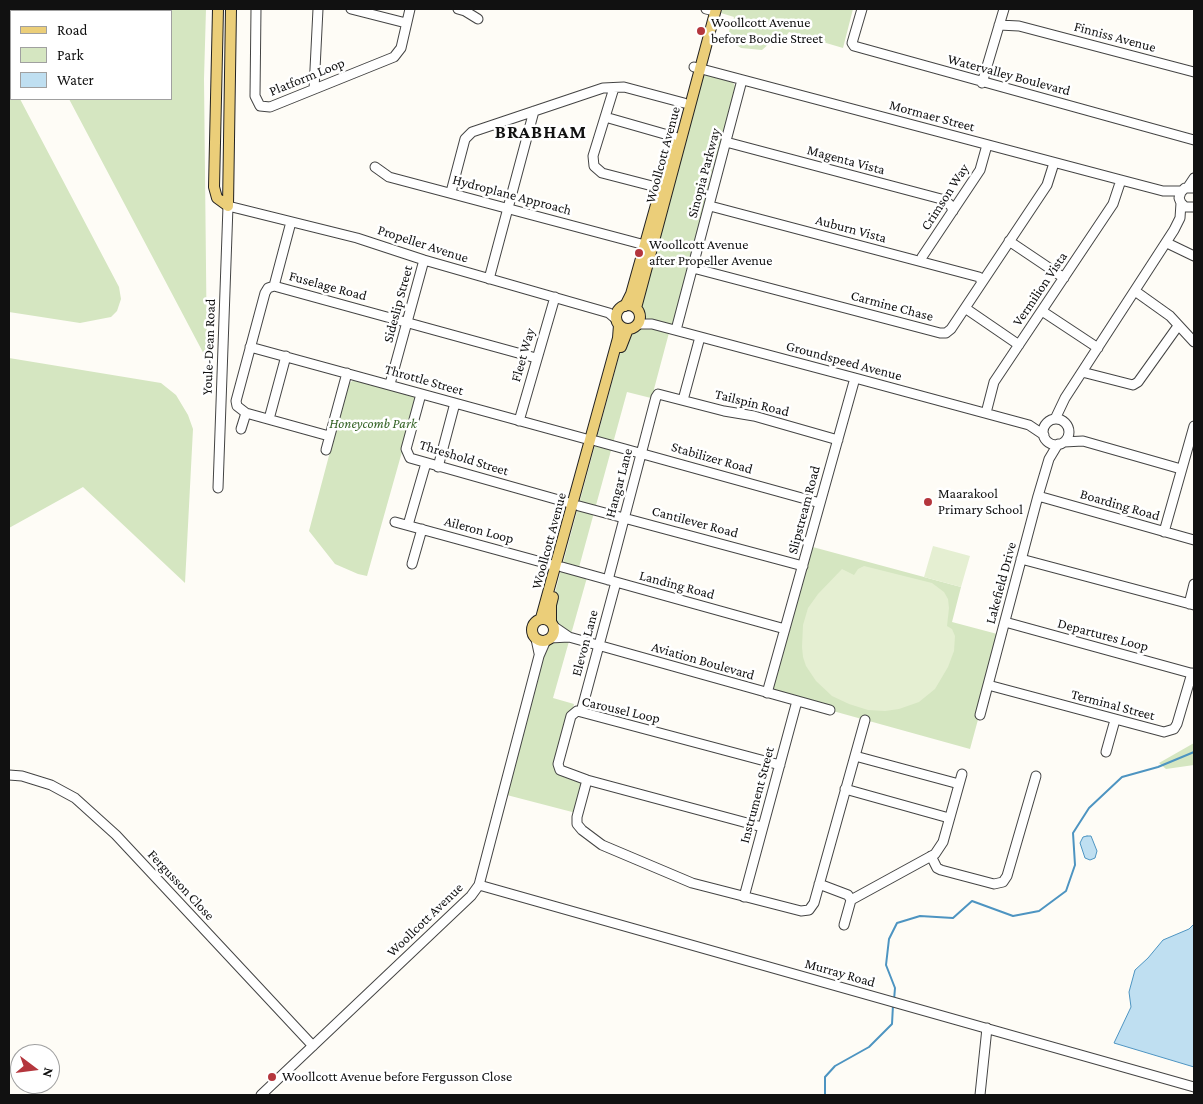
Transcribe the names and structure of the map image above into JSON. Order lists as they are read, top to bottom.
{
  "streets": {
    "main road": ["Woollcott Avenue", "Youle-Dean Road"],
    "street": [
      "Finniss Avenue",
      "Watervalley Boulevard",
      "Platform Loop",
      "Mormaer Street",
      "Magenta Vista",
      "Sinopia Parkway",
      "Hydroplane Approach",
      "Crimson Way",
      "Auburn Vista",
      "Propeller Avenue",
      "Fuselage Road",
      "Vermilion Vista",
      "Sideslip Street",
      "Carmine Chase",
      "Fleet Way",
      "Groundspeed Avenue",
      "Throttle Street",
      "Tailspin Road",
      "Threshold Street",
      "Stabilizer Road",
      "Hangar Lane",
      "Boarding Road",
      "Slipstream Road",
      "Cantilever Road",
      "Aileron Loop",
      "Lakefield Drive",
      "Landing Road",
      "Departures Loop",
      "Elevon Lane",
      "Aviation Boulevard",
      "Terminal Street",
      "Carousel Loop",
      "Instrument Street",
      "Fergusson Close",
      "Murray Road"
    ]
  },
  "crossings": [
    ["Mormaer Street", "Woollcott Avenue"],
    ["Mormaer Street", "Sinopia Parkway"],
    ["Mormaer Street", "Crimson Way"],
    ["Mormaer Street", "Vermilion Vista"],
    ["Mormaer Street", "Carmine Chase"],
    ["Woollcott Avenue", "Hydroplane Approach"],
    ["Woollcott Avenue", "Propeller Avenue"],
    ["Woollcott Avenue", "Groundspeed Avenue"],
    ["Woollcott Avenue", "Throttle Street"],
    ["Woollcott Avenue", "Threshold Street"],
    ["Woollcott Avenue", "Stabilizer Road"],
    ["Woollcott Avenue", "Cantilever Road"],
    ["Woollcott Avenue", "Aileron Loop"],
    ["Woollcott Avenue", "Landing Road"],
    ["Woollcott Avenue", "Aviation Boulevard"],
    ["Woollcott Avenue", "Fergusson Close"],
    ["Woollcott Avenue", "Murray Road"],
    ["Magenta Vista", "Sinopia Parkway"],
    ["Magenta Vista", "Crimson Way"],
    ["Sinopia Parkway", "Auburn Vista"],
    ["Sinopia Parkway", "Carmine Chase"],
    ["Sinopia Parkway", "Groundspeed Avenue"],
    ["Crimson Way", "Auburn Vista"],
    ["Auburn Vista", "Carmine Chase"],
    ["Propeller Avenue", "Sideslip Street"],
    ["Propeller Avenue", "Youle-Dean Road"],
    ["Propeller Avenue", "Fleet Way"],
    ["Fuselage Road", "Sideslip Street"],
    ["Fuselage Road", "Fleet Way"],
    ["Fuselage Road", "Throttle Street"],
    ["Vermilion Vista", "Groundspeed Avenue"],
    ["Sideslip Street", "Throttle Street"],
    ["Fleet Way", "Throttle Street"],
    ["Groundspeed Avenue", "Slipstream Road"],
    ["Groundspeed Avenue", "Lakefield Drive"],
    ["Throttle Street", "Threshold Street"],
    ["Throttle Street", "Stabilizer Road"],
    ["Tailspin Road", "Hangar Lane"],
    ["Tailspin Road", "Slipstream Road"],
    ["Threshold Street", "Cantilever Road"],
    ["Stabilizer Road", "Hangar Lane"],
    ["Stabilizer Road", "Slipstream Road"],
    ["Hangar Lane", "Cantilever Road"],
    ["Hangar Lane", "Landing Road"],
    ["Hangar Lane", "Elevon Lane"],
    ["Boarding Road", "Lakefield Drive"],
    ["Slipstream Road", "Cantilever Road"],
    ["Slipstream Road", "Landing Road"],
    ["Slipstream Road", "Aviation Boulevard"],
    ["Aileron Loop", "Landing Road"],
    ["Lakefield Drive", "Departures Loop"],
    ["Lakefield Drive", "Terminal Street"],
    ["Landing Road", "Elevon Lane"],
    ["Departures Loop", "Terminal Street"],
    ["Elevon Lane", "Aviation Boulevard"],
    ["Elevon Lane", "Carousel Loop"],
    ["Aviation Boulevard", "Instrument Street"],
    ["Carousel Loop", "Instrument Street"]
  ],
  "districts": ["BRABHAM"],
  "parks": ["Honeycomb Park"],
  "places": [
    "Woollcott Avenue before Boodie Street",
    "Woollcott Avenue after Propeller Avenue",
    "Maarakool Primary School",
    "Woollcott Avenue before Fergusson Close"
  ],
  "legend": ["Road", "Park", "Water"],
  "north": "right"
}
